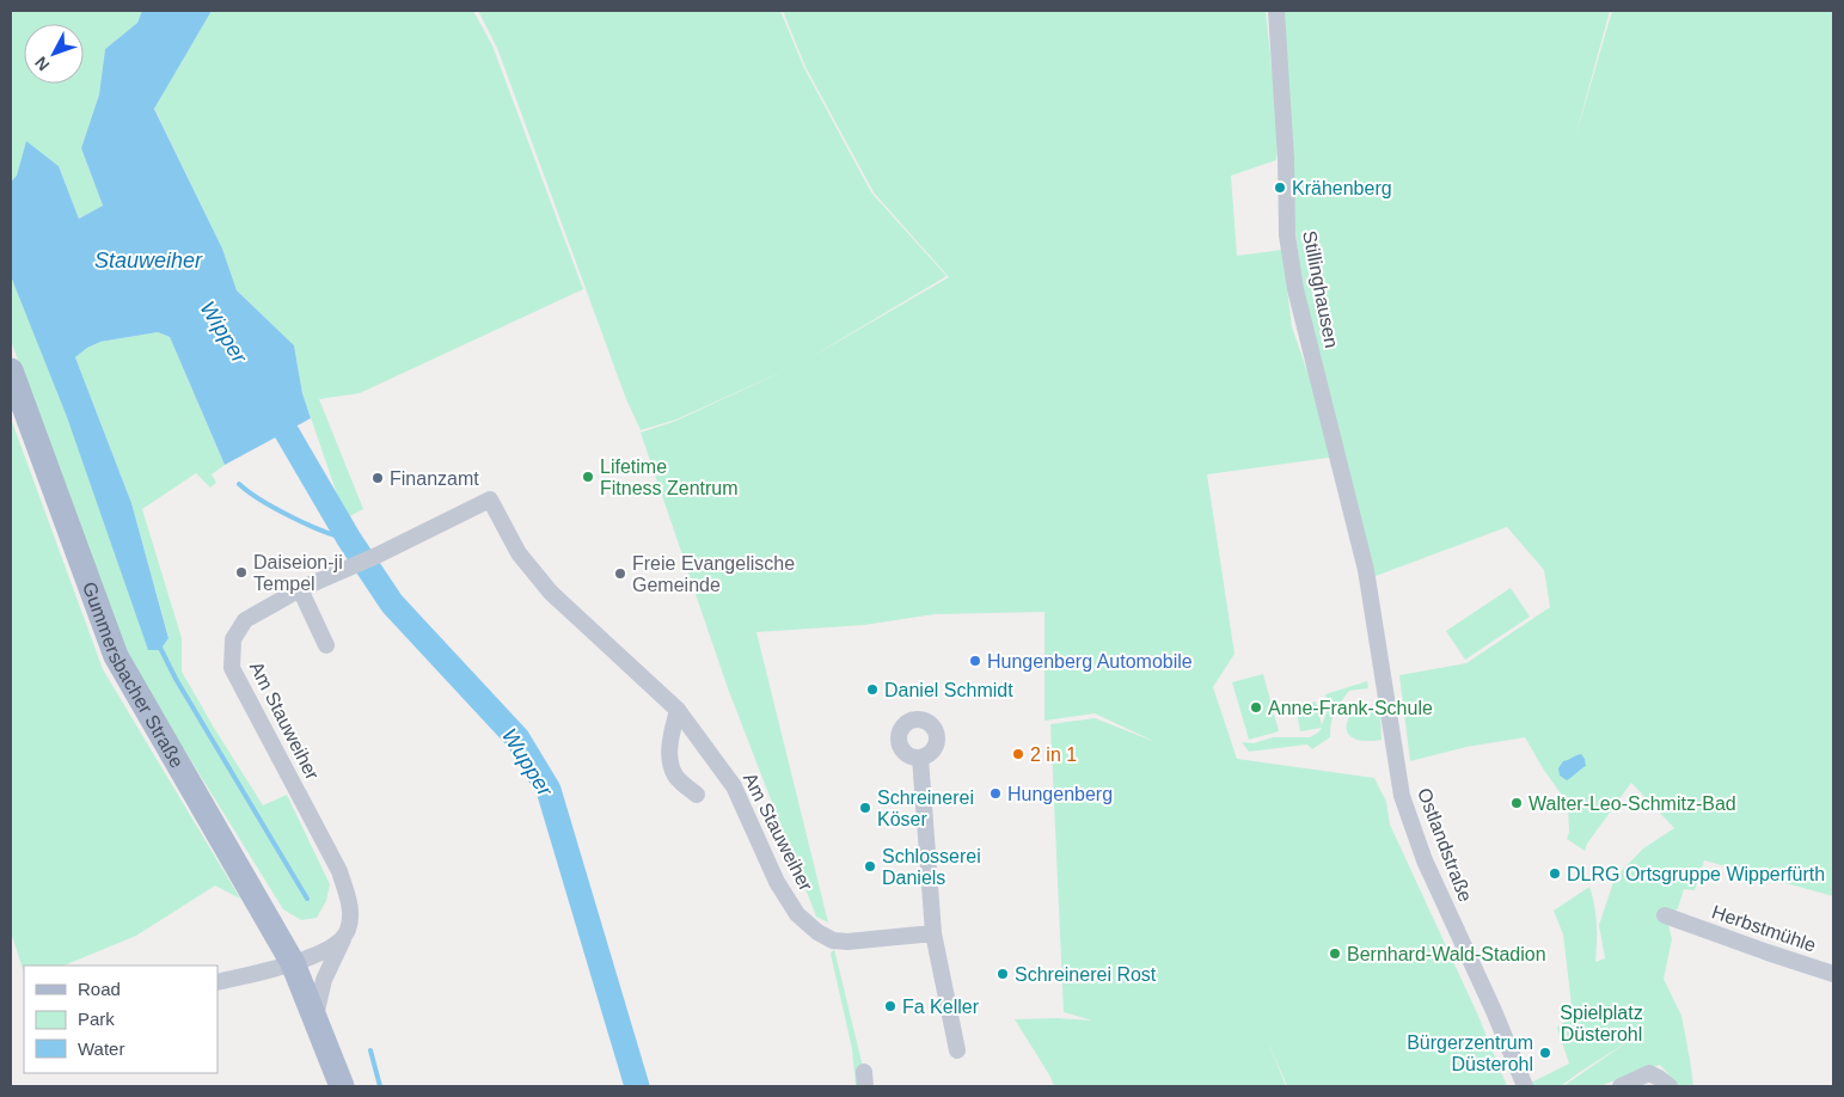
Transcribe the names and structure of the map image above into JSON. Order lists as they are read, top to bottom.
{
  "streets": {
    "main road": ["Gummersbacher Straße"],
    "street": [
      "Stillinghausen",
      "Am Stauweiher",
      "Ostlandstraße",
      "Herbstmühle"
    ]
  },
  "crossings": [
    ["Stillinghausen", "Ostlandstraße"],
    ["Gummersbacher Straße", "Am Stauweiher"]
  ],
  "water": ["Stauweiher", "Wipper", "Wupper"],
  "parks": ["Spielplatz Düsterohl"],
  "places": [
    "Krähenberg",
    "Lifetime Fitness Zentrum",
    "Finanzamt",
    "Daiseion-ji Tempel",
    "Freie Evangelische Gemeinde",
    "Hungenberg Automobile",
    "Daniel Schmidt",
    "Anne-Frank-Schule",
    "2 in 1",
    "Hungenberg",
    "Walter-Leo-Schmitz-Bad",
    "Schreinerei Köser",
    "Schlosserei Daniels",
    "DLRG Ortsgruppe Wipperfürth",
    "Bernhard-Wald-Stadion",
    "Schreinerei Rost",
    "Fa Keller",
    "Bürgerzentrum Düsterohl"
  ],
  "legend": ["Road", "Park", "Water"],
  "north": "bottom left"
}
